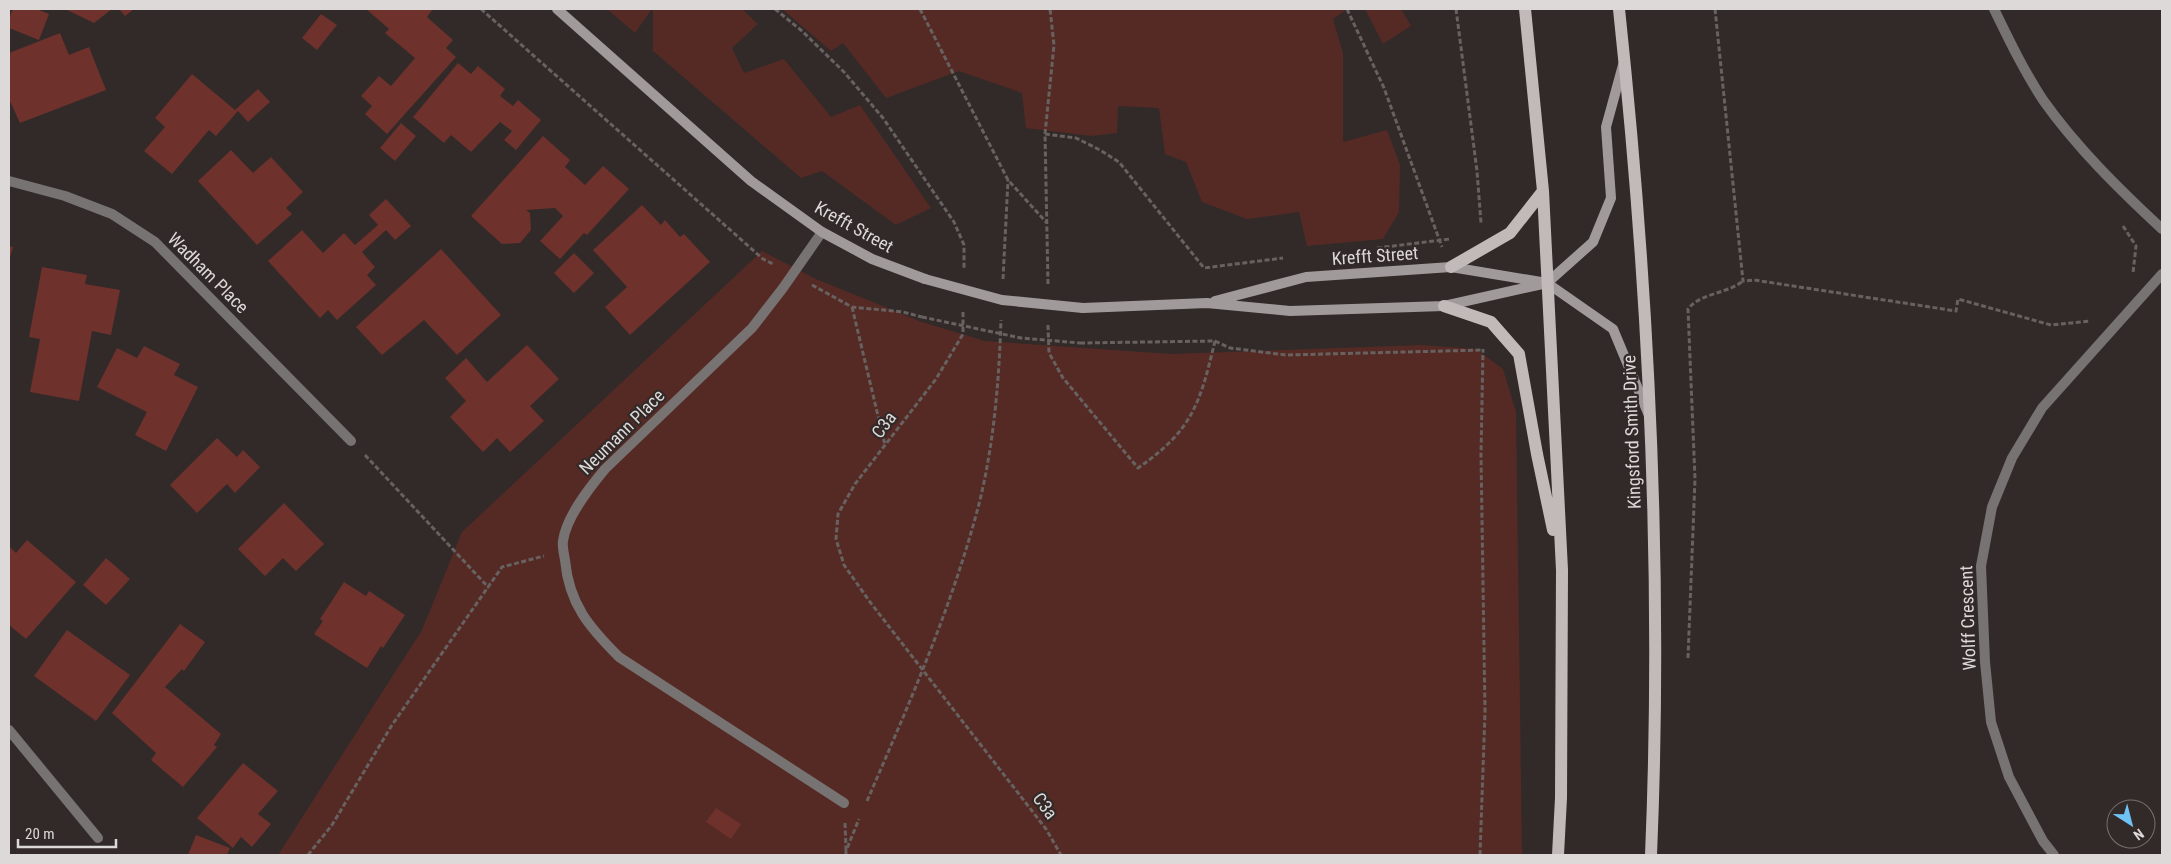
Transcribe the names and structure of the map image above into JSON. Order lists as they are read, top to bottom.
{
  "streets": {
    "main road": ["Kingsford Smith Drive"],
    "street": [
      "Krefft Street",
      "Wadham Place",
      "Neumann Place",
      "Wolff Crescent"
    ],
    "path": ["C3a"]
  },
  "crossings": [
    ["Krefft Street", "Neumann Place"],
    ["Krefft Street", "Kingsford Smith Drive"]
  ],
  "scale_bar": "20 m",
  "north": "bottom right"
}
